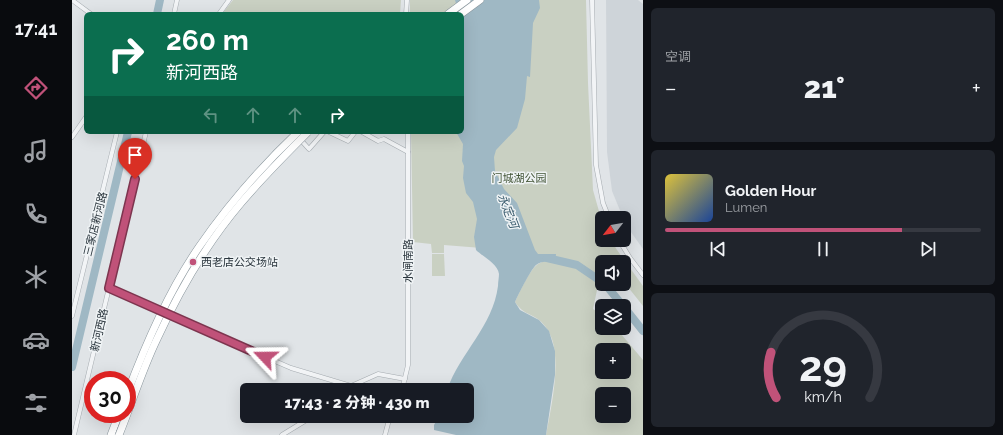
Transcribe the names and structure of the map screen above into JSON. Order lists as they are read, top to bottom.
{
  "streets": {
    "street": ["三家店新河路", "水闸南路", "新河西路"]
  },
  "water": ["永定河"],
  "parks": ["门城湖公园"],
  "places": ["西老店公交场站"],
  "north": "bottom left",
  "page": {
    "tabs": "17:41",
    "tile": "空调",
    "turn": ["260 m", "新河西路"],
    "heat": ["−", "21°", "+"],
    "song": ["Golden Hour", "Lumen"],
    "map_buttons": ["+", "−"],
    "limit": "30",
    "trip": "17:43 · 2 分钟 · 430 m",
    "gauge": ["29", "km/h"]
  }
}
